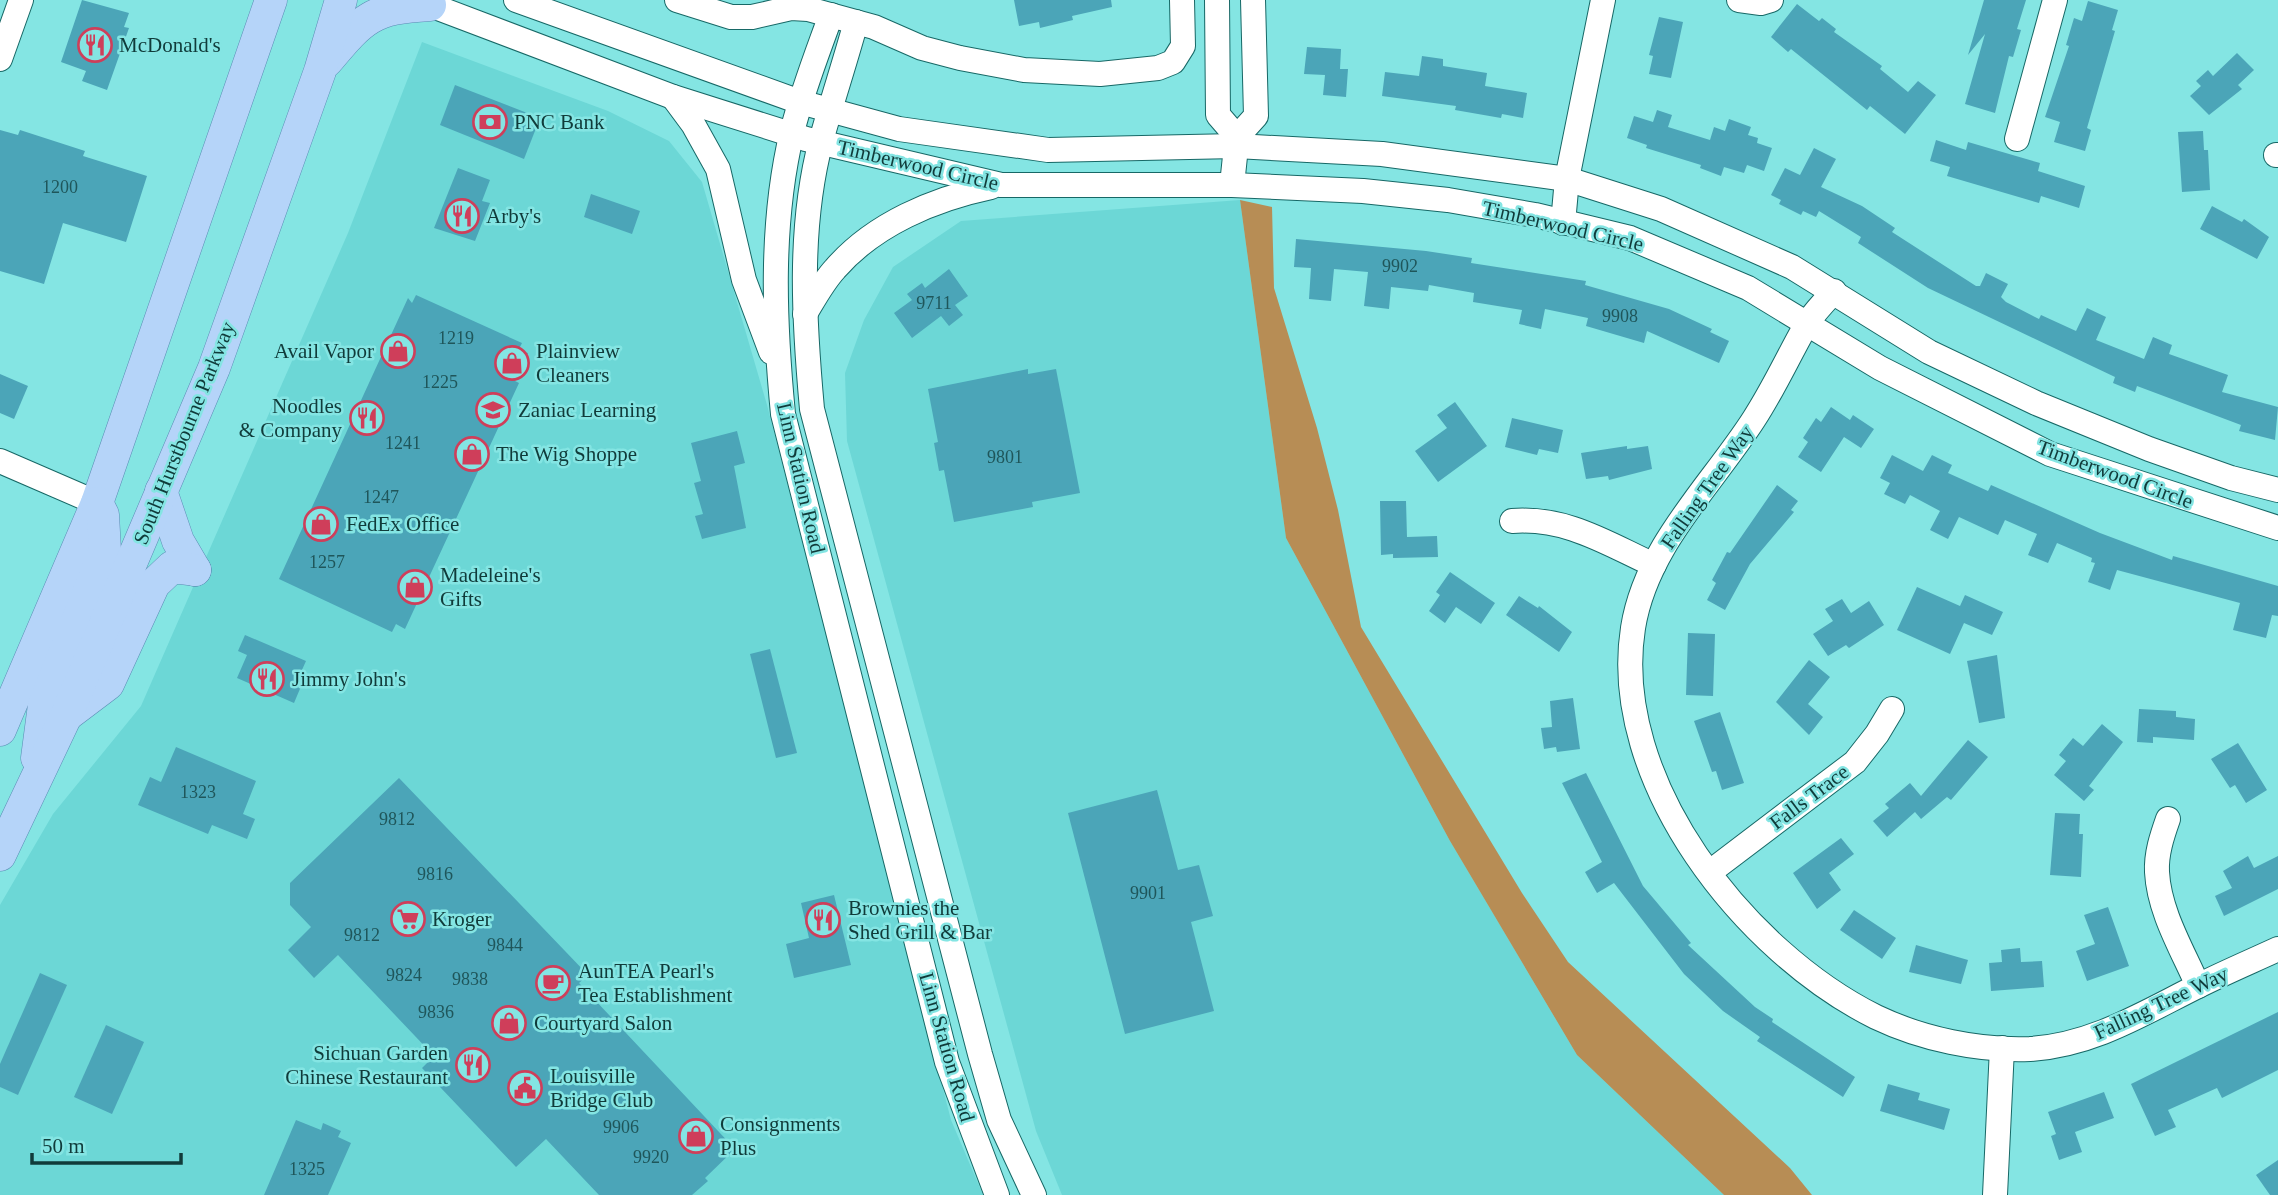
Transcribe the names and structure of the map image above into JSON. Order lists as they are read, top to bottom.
{
  "streets": {
    "main road": ["South Hurstbourne Parkway"],
    "street": [
      "Timberwood Circle",
      "Linn Station Road",
      "Falling Tree Way",
      "Falls Trace"
    ]
  },
  "crossings": [
    ["Timberwood Circle", "Linn Station Road"],
    ["Timberwood Circle", "Falling Tree Way"],
    ["Falling Tree Way", "Falls Trace"]
  ],
  "places": {
    "restaurant": [
      "McDonald's",
      "Arby's",
      "Noodles & Company",
      "Jimmy John's",
      "Brownies the Shed Grill & Bar",
      "Sichuan Garden Chinese Restaurant"
    ],
    "bank": ["PNC Bank"],
    "shop": [
      "Avail Vapor",
      "Plainview Cleaners",
      "The Wig Shoppe",
      "FedEx Office",
      "Madeleine's Gifts",
      "Courtyard Salon",
      "Consignments Plus"
    ],
    "school or university": ["Zaniac Learning"],
    "supermarket": ["Kroger"],
    "cafe": ["AunTEA Pearl's Tea Establishment"],
    "public building": ["Louisville Bridge Club"]
  },
  "house_numbers": [
    "1200",
    "9902",
    "9711",
    "9908",
    "1219",
    "1225",
    "1241",
    "9801",
    "1247",
    "1257",
    "1323",
    "9812",
    "9816",
    "9901",
    "9812",
    "9844",
    "9824",
    "9838",
    "9836",
    "9906",
    "9920",
    "1325"
  ],
  "scale_bar": "50 m"
}
